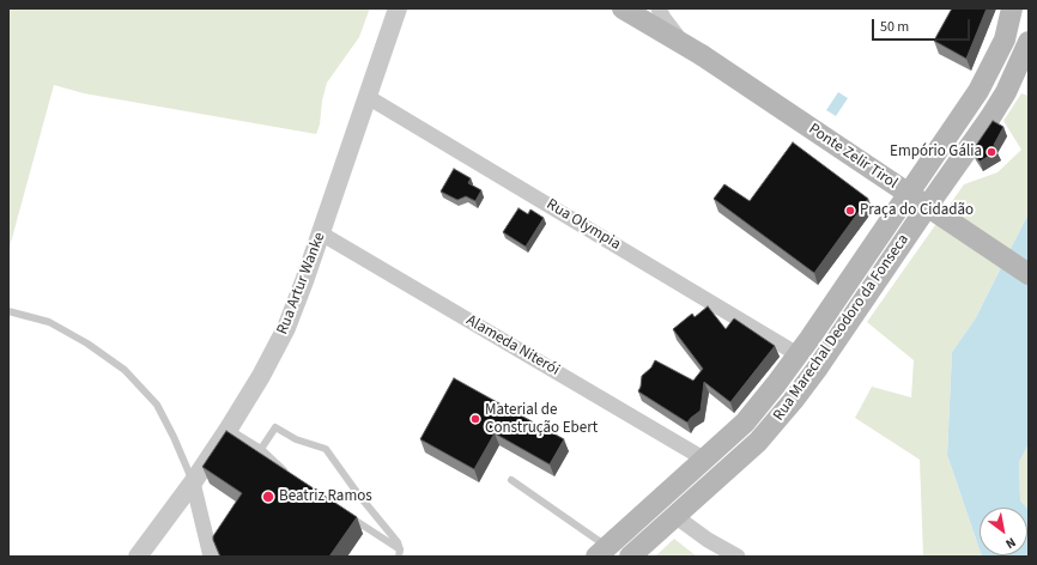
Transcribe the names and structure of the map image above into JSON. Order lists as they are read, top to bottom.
{
  "streets": {
    "main road": ["Ponte Zelir Tirol", "Rua Marechal Deodoro da Fonseca"],
    "street": ["Rua Olympia", "Rua Artur Wanke", "Alameda Niterói"]
  },
  "crossings": [
    ["Rua Olympia", "Rua Artur Wanke"],
    ["Rua Olympia", "Rua Marechal Deodoro da Fonseca"],
    ["Rua Artur Wanke", "Alameda Niterói"],
    ["Rua Marechal Deodoro da Fonseca", "Alameda Niterói"]
  ],
  "places": [
    "Empório Gália",
    "Praça do Cidadão",
    "Material de Construção Ebert",
    "Beatriz Ramos"
  ],
  "scale_bar": "50 m",
  "north": "bottom right"
}
